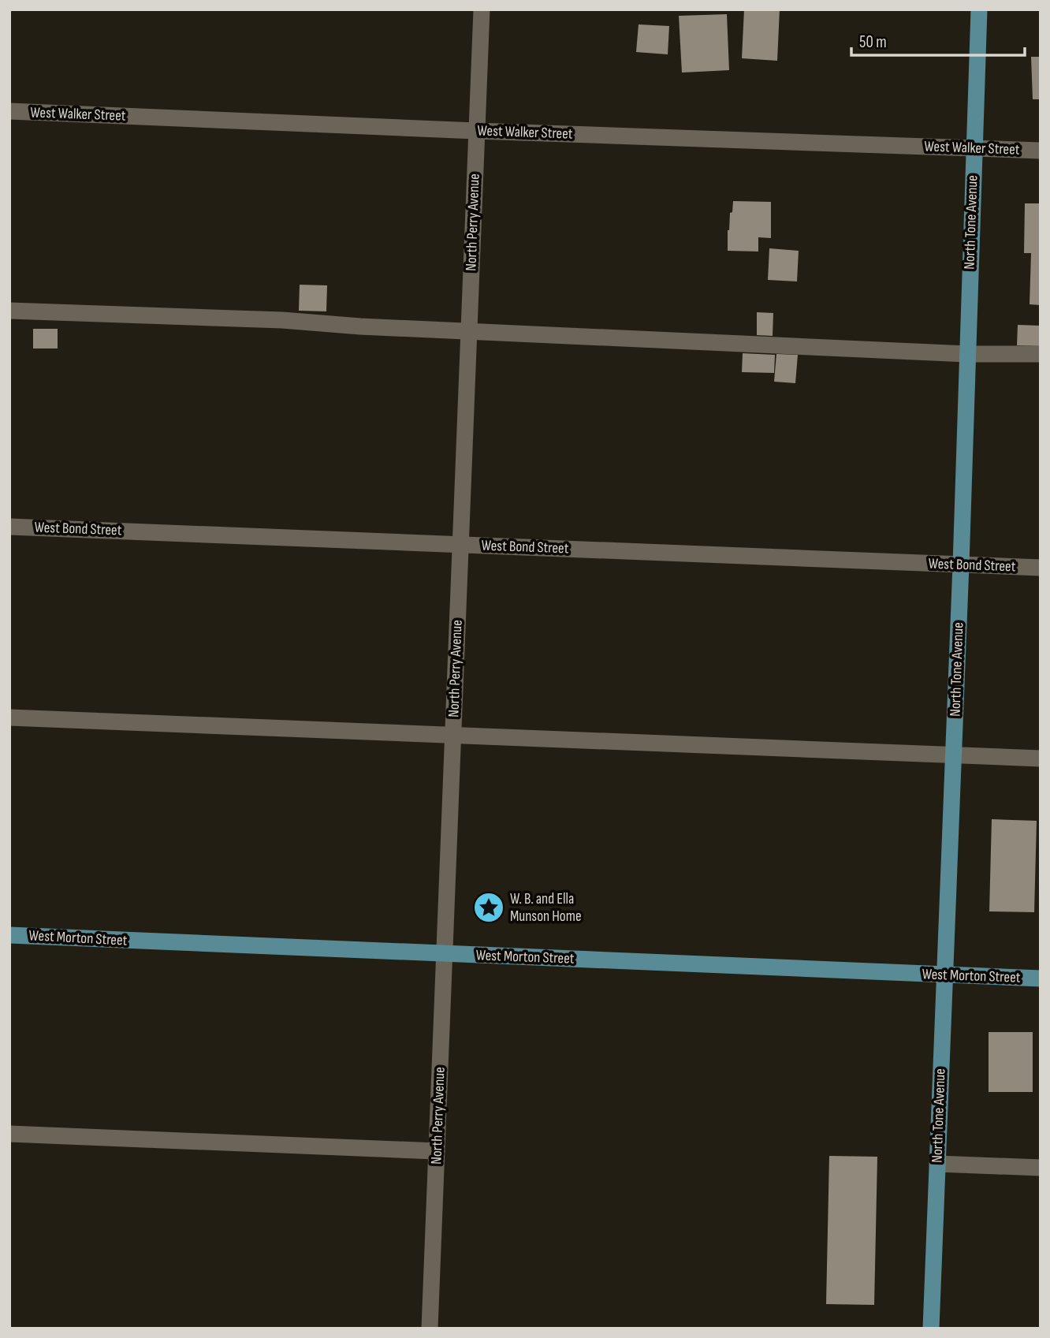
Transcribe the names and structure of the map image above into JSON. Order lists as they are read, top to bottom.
{
  "streets": {
    "main road": ["North Tone Avenue", "West Morton Street"],
    "street": ["West Walker Street", "North Perry Avenue", "West Bond Street"]
  },
  "crossings": [
    ["West Walker Street", "North Perry Avenue"],
    ["West Walker Street", "North Tone Avenue"],
    ["North Perry Avenue", "West Bond Street"],
    ["North Perry Avenue", "West Morton Street"],
    ["North Tone Avenue", "West Bond Street"],
    ["North Tone Avenue", "West Morton Street"]
  ],
  "places": {
    "place": ["W. B. and Ella Munson Home"]
  },
  "scale_bar": "50 m"
}
